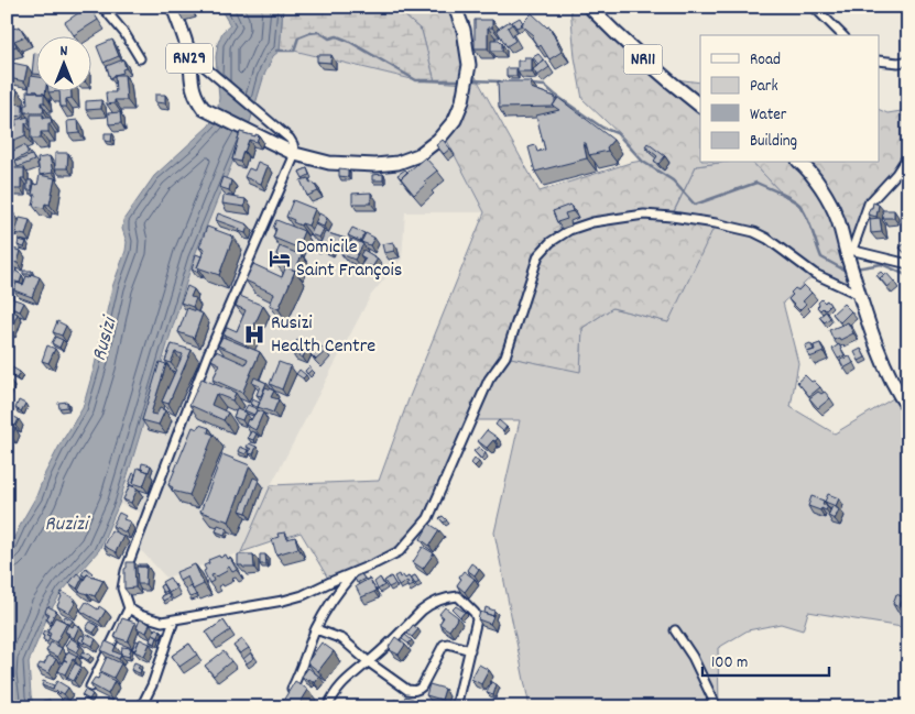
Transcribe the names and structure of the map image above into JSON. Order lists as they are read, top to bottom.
{
  "streets": {
    "main road": ["RN29", "NR11"]
  },
  "water": ["Rusizi", "Ruzizi"],
  "places": {
    "hotel": ["Domicile Saint François"],
    "hospital": ["Rusizi Health Centre"]
  },
  "legend": [
    "Road",
    "Park",
    "Water",
    "Building"
  ],
  "scale_bar": "100 m",
  "north": "top"
}
